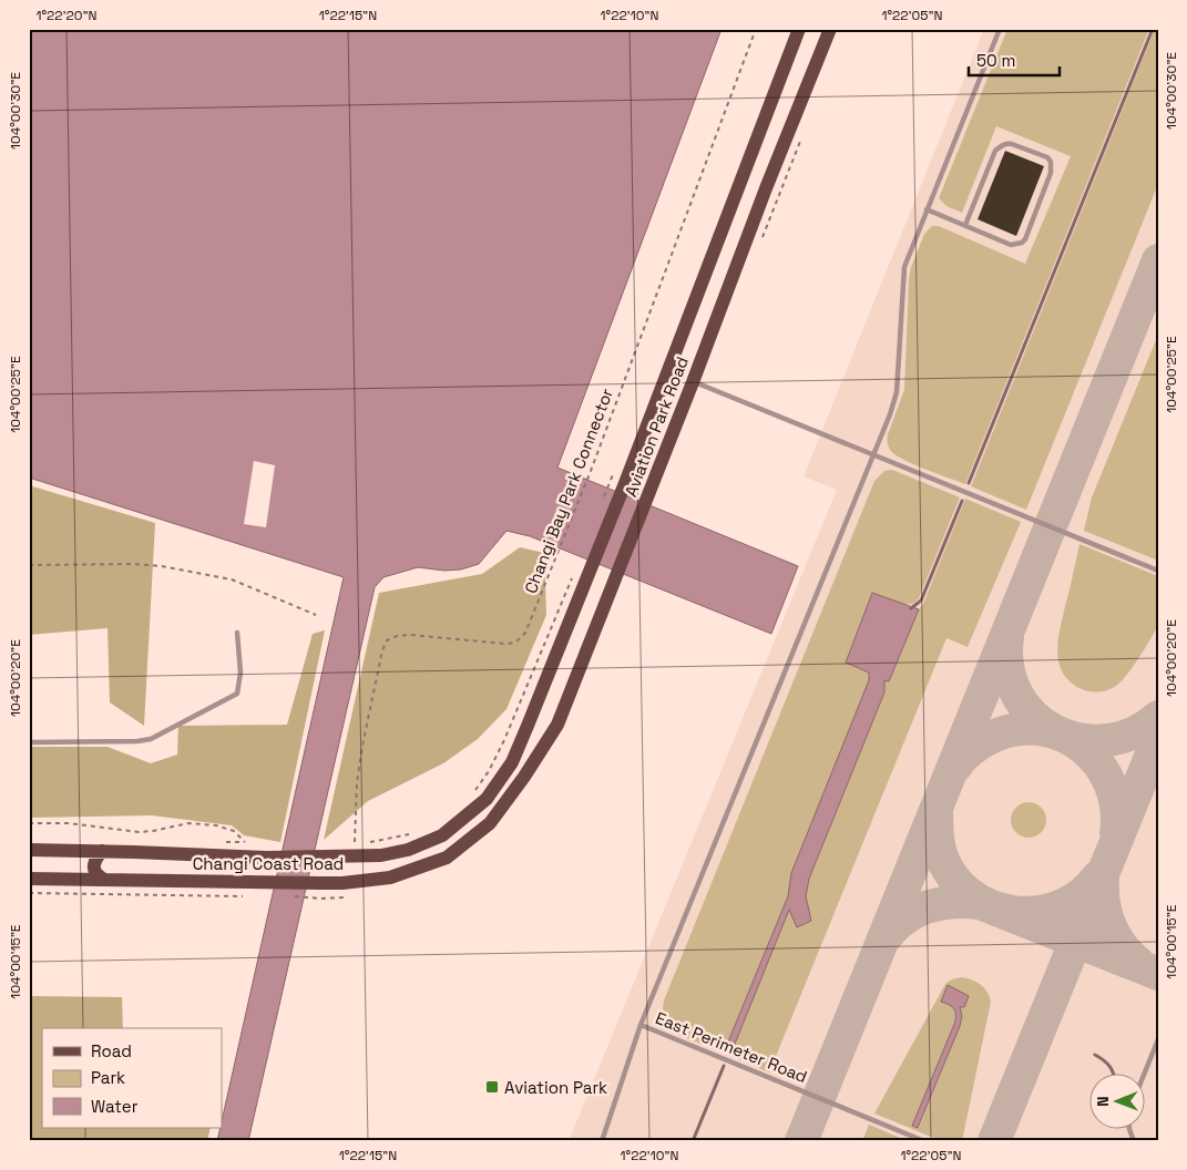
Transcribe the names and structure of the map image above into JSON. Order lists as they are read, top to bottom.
{
  "streets": {
    "main road": ["Aviation Park Road", "Changi Coast Road"],
    "lane": ["East Perimeter Road"],
    "path": ["Changi Bay Park Connector"]
  },
  "crossings": [
    ["Aviation Park Road", "Changi Coast Road"]
  ],
  "places": {
    "transit": ["Aviation Park"]
  },
  "legend": ["Road", "Park", "Water"],
  "scale_bar": "50 m",
  "north": "left",
  "coordinates": [
    "1°22'20\"N",
    "1°22'15\"N",
    "1°22'10\"N",
    "1°22'05\"N",
    "104°00'30\"E",
    "104°00'25\"E",
    "104°00'20\"E",
    "104°00'15\"E"
  ]
}
